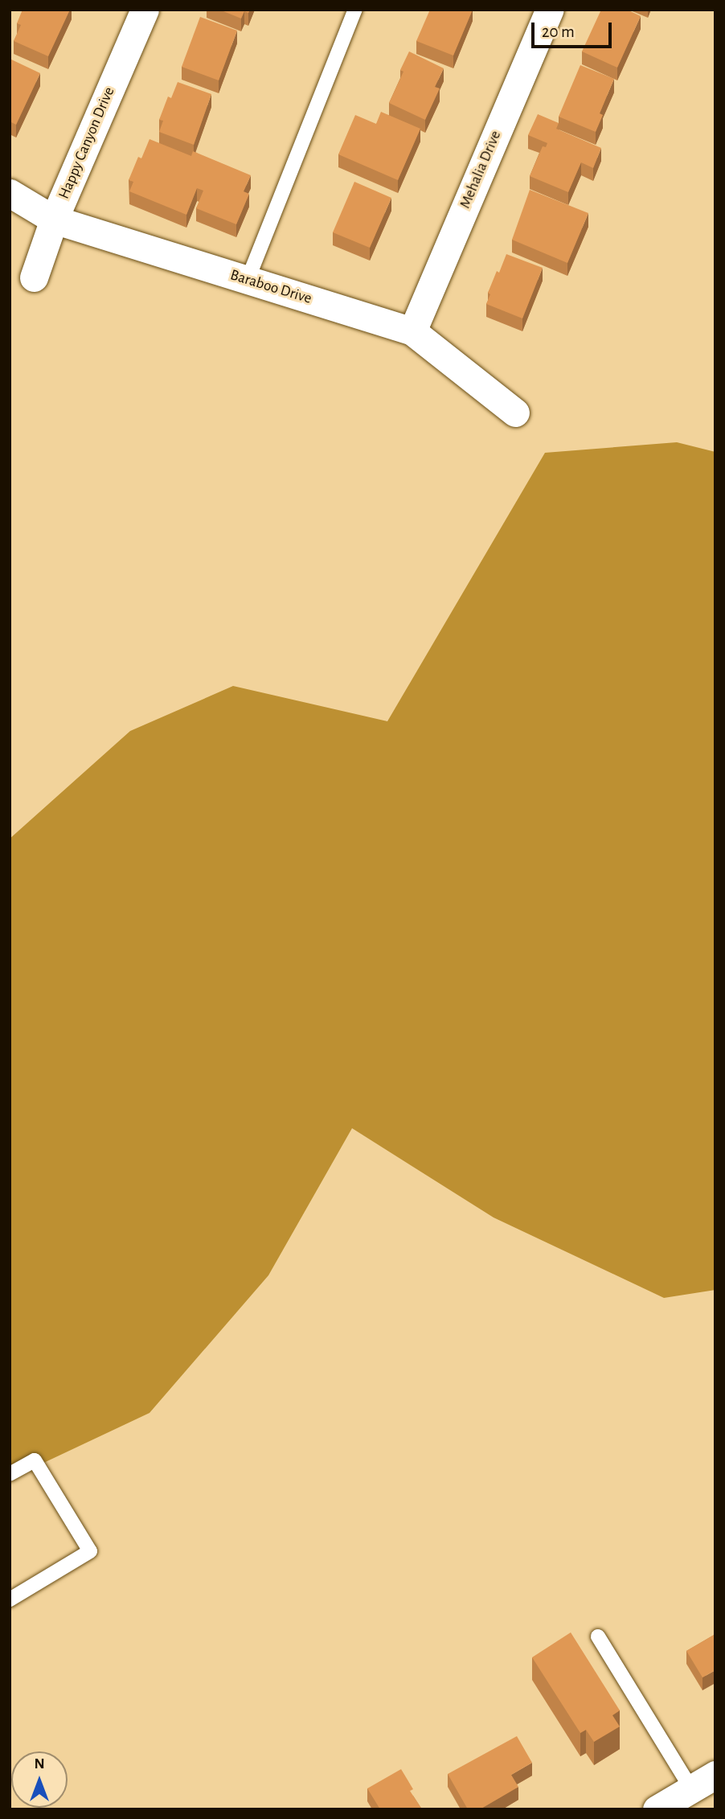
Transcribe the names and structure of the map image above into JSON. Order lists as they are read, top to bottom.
{
  "streets": {
    "street": ["Happy Canyon Drive", "Mehalia Drive", "Baraboo Drive"]
  },
  "crossings": [
    ["Happy Canyon Drive", "Baraboo Drive"],
    ["Mehalia Drive", "Baraboo Drive"]
  ],
  "scale_bar": "20 m",
  "north": "top"
}
